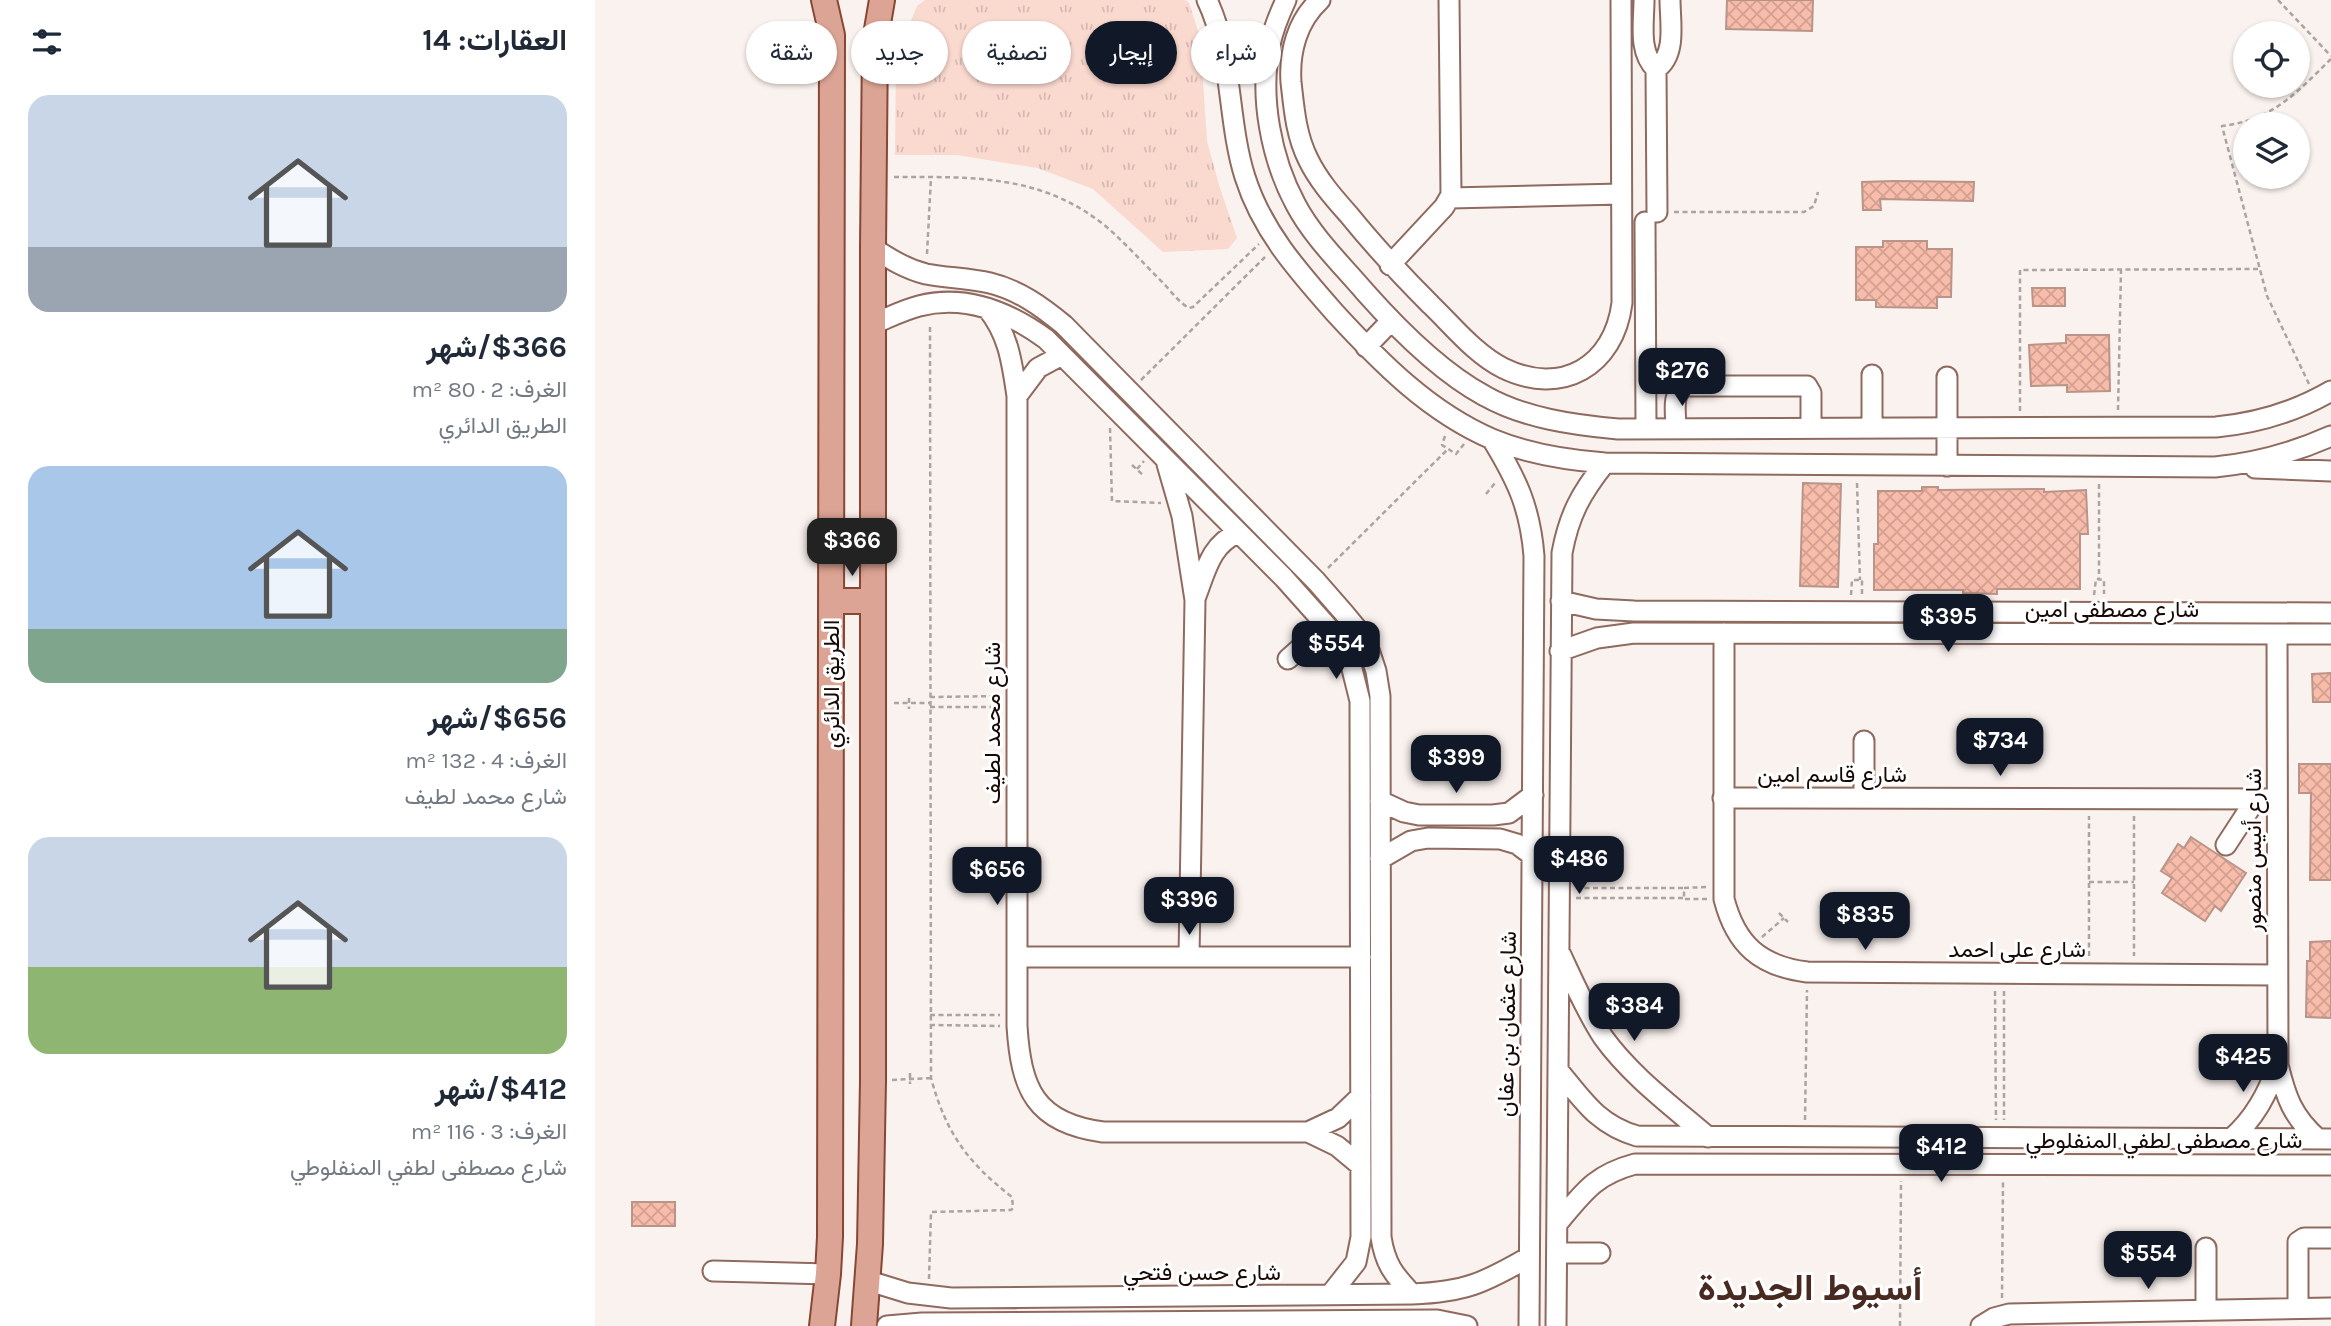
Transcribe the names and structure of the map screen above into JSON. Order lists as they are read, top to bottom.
{
  "streets": {
    "main road": ["الطريق الدائري"],
    "street": [
      "شارع مصطفى امين",
      "شارع محمد لطيف",
      "شارع قاسم امين",
      "شارع أنيس منصور",
      "شارع على احمد",
      "شارع عثمان بن عفان",
      "شارع مصطفى لطفي المنفلوطي",
      "شارع حسن فتحي"
    ]
  },
  "crossings": [
    ["شارع مصطفى امين", "شارع أنيس منصور"],
    ["شارع مصطفى امين", "شارع على احمد"],
    ["الطريق الدائري", "شارع حسن فتحي"],
    ["شارع قاسم امين", "شارع أنيس منصور"],
    ["شارع قاسم امين", "شارع على احمد"],
    ["شارع أنيس منصور", "شارع على احمد"],
    ["شارع أنيس منصور", "شارع مصطفى لطفي المنفلوطي"],
    ["شارع عثمان بن عفان", "شارع حسن فتحي"]
  ],
  "districts": ["أسيوط الجديدة"],
  "page": {
    "heading": "العقارات: 14",
    "chip": [
      "شراء",
      "إيجار",
      "تصفية",
      "جديد",
      "شقة"
    ],
    "list": [
      {
        "name": "$366/شهر",
        "note": "الغرف: 2 · 80 m² · الطريق الدائري"
      },
      {
        "name": "$656/شهر",
        "note": "الغرف: 4 · 132 m² · شارع محمد لطيف"
      },
      {
        "name": "$412/شهر",
        "note": "الغرف: 3 · 116 m² · شارع مصطفى لطفي المنفلوطي"
      }
    ],
    "price": [
      "$276",
      "$366",
      "$395",
      "$554",
      "$734",
      "$399",
      "$486",
      "$656",
      "$396",
      "$835",
      "$384",
      "$425",
      "$412",
      "$554"
    ]
  }
}
